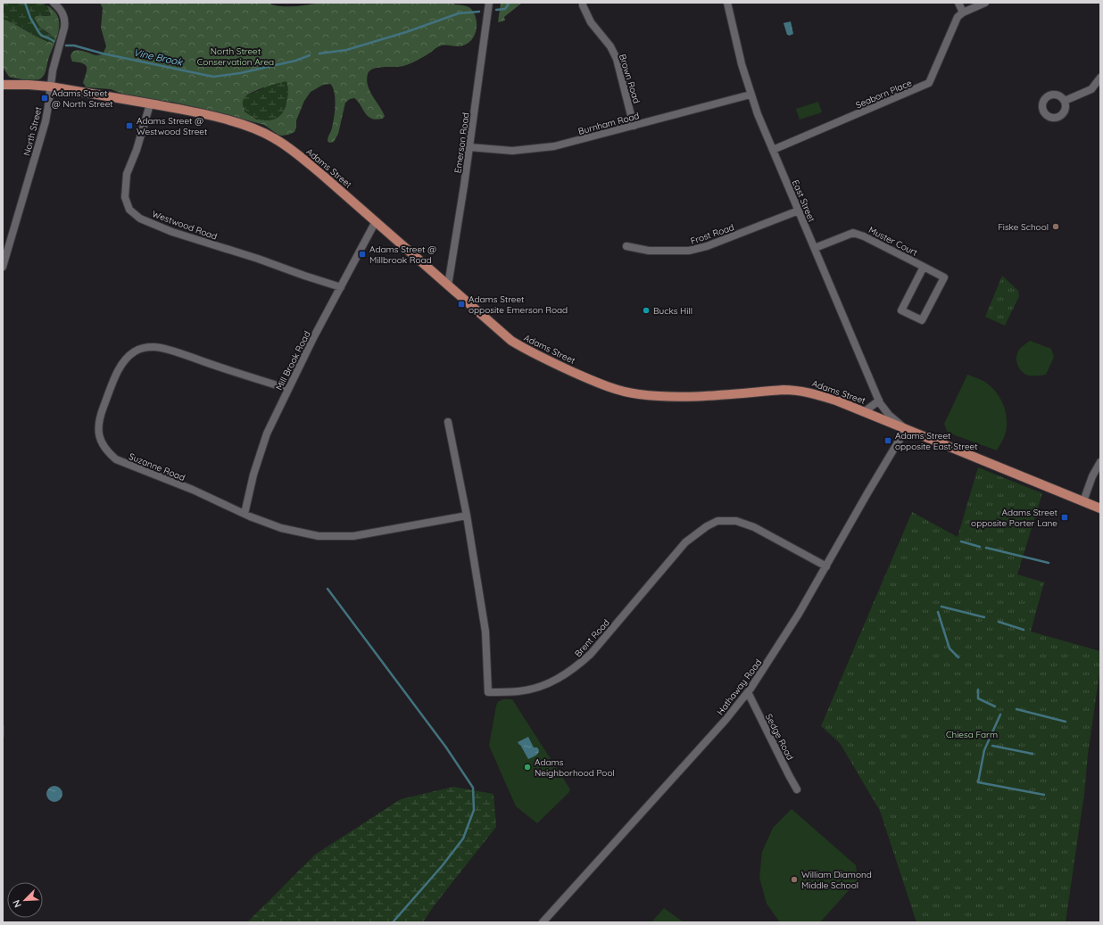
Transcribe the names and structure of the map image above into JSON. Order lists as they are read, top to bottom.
{
  "streets": {
    "main road": ["Adams Street"],
    "street": [
      "Brown Road",
      "Seaborn Place",
      "Burnham Road",
      "North Street",
      "Emerson Road",
      "East Street",
      "Westwood Road",
      "Frost Road",
      "Muster Court",
      "Mill Brook Road",
      "Suzanne Road",
      "Brent Road",
      "Hathaway Road",
      "Sedge Road"
    ]
  },
  "crossings": [
    ["Brown Road", "Burnham Road"],
    ["Seaborn Place", "East Street"],
    ["Burnham Road", "Emerson Road"],
    ["Burnham Road", "East Street"],
    ["North Street", "Adams Street"],
    ["Emerson Road", "Adams Street"],
    ["Adams Street", "East Street"],
    ["Adams Street", "Westwood Road"],
    ["Adams Street", "Mill Brook Road"],
    ["Adams Street", "Hathaway Road"],
    ["East Street", "Frost Road"],
    ["East Street", "Muster Court"],
    ["East Street", "Hathaway Road"],
    ["Westwood Road", "Mill Brook Road"],
    ["Mill Brook Road", "Suzanne Road"],
    ["Suzanne Road", "Brent Road"],
    ["Brent Road", "Hathaway Road"],
    ["Hathaway Road", "Sedge Road"]
  ],
  "water": ["Vine Brook"],
  "parks": ["North Street Conservation Area", "Chiesa Farm"],
  "places": {
    "transit": [
      "Adams Street @ North Street",
      "Adams Street @ Westwood Street",
      "Adams Street @ Millbrook Road",
      "Adams Street opposite Emerson Road",
      "Adams Street opposite East Street",
      "Adams Street opposite Porter Lane"
    ],
    "other": [
      "Fiske School",
      "Bucks Hill",
      "Adams Neighborhood Pool",
      "William Diamond Middle School"
    ]
  },
  "north": "bottom left"
}
